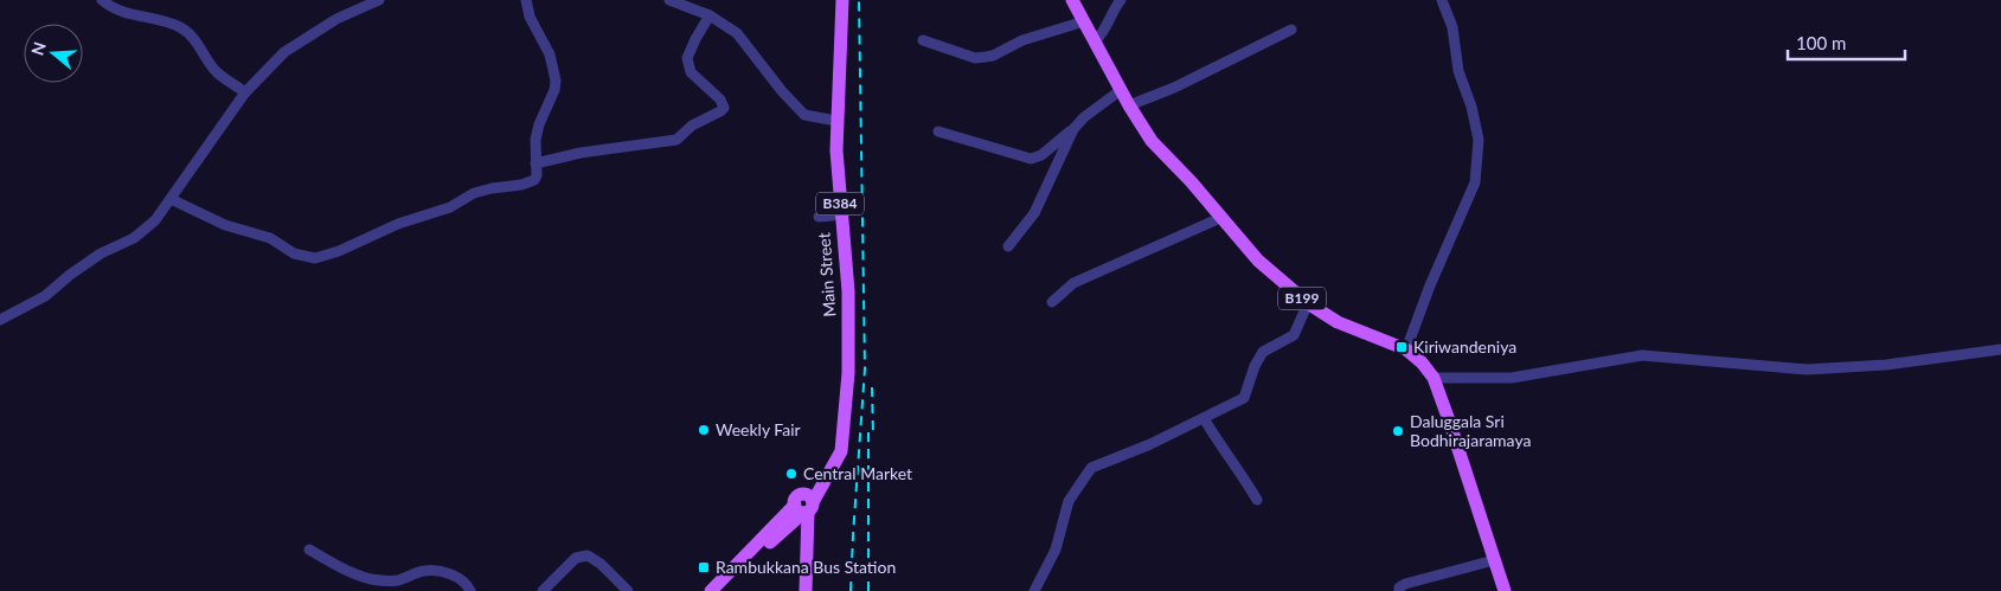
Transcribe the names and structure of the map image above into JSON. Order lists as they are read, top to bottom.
{
  "streets": {
    "main road": ["B384", "Main Street", "B199"]
  },
  "places": {
    "transit": ["Kiriwandeniya", "Rambukkana Bus Station"],
    "other": ["Weekly Fair", "Daluggala Sri Bodhirajaramaya", "Central Market"]
  },
  "scale_bar": "100 m",
  "north": "left"
}
